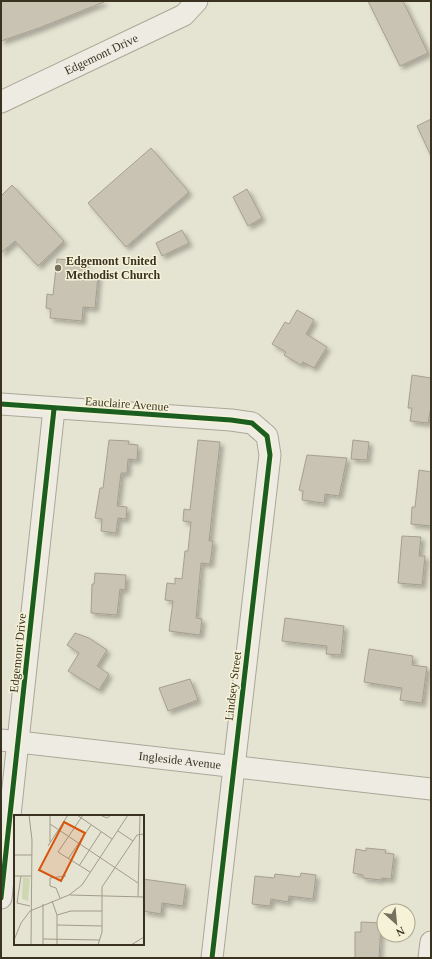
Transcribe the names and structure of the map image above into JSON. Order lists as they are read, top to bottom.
{
  "streets": {
    "street": [
      "Edgemont Drive",
      "Eauclaire Avenue",
      "Lindsey Street",
      "Ingleside Avenue"
    ]
  },
  "crossings": [
    ["Edgemont Drive", "Eauclaire Avenue"],
    ["Edgemont Drive", "Ingleside Avenue"],
    ["Eauclaire Avenue", "Lindsey Street"],
    ["Lindsey Street", "Ingleside Avenue"]
  ],
  "places": ["Edgemont United Methodist Church"],
  "north": "bottom right"
}
